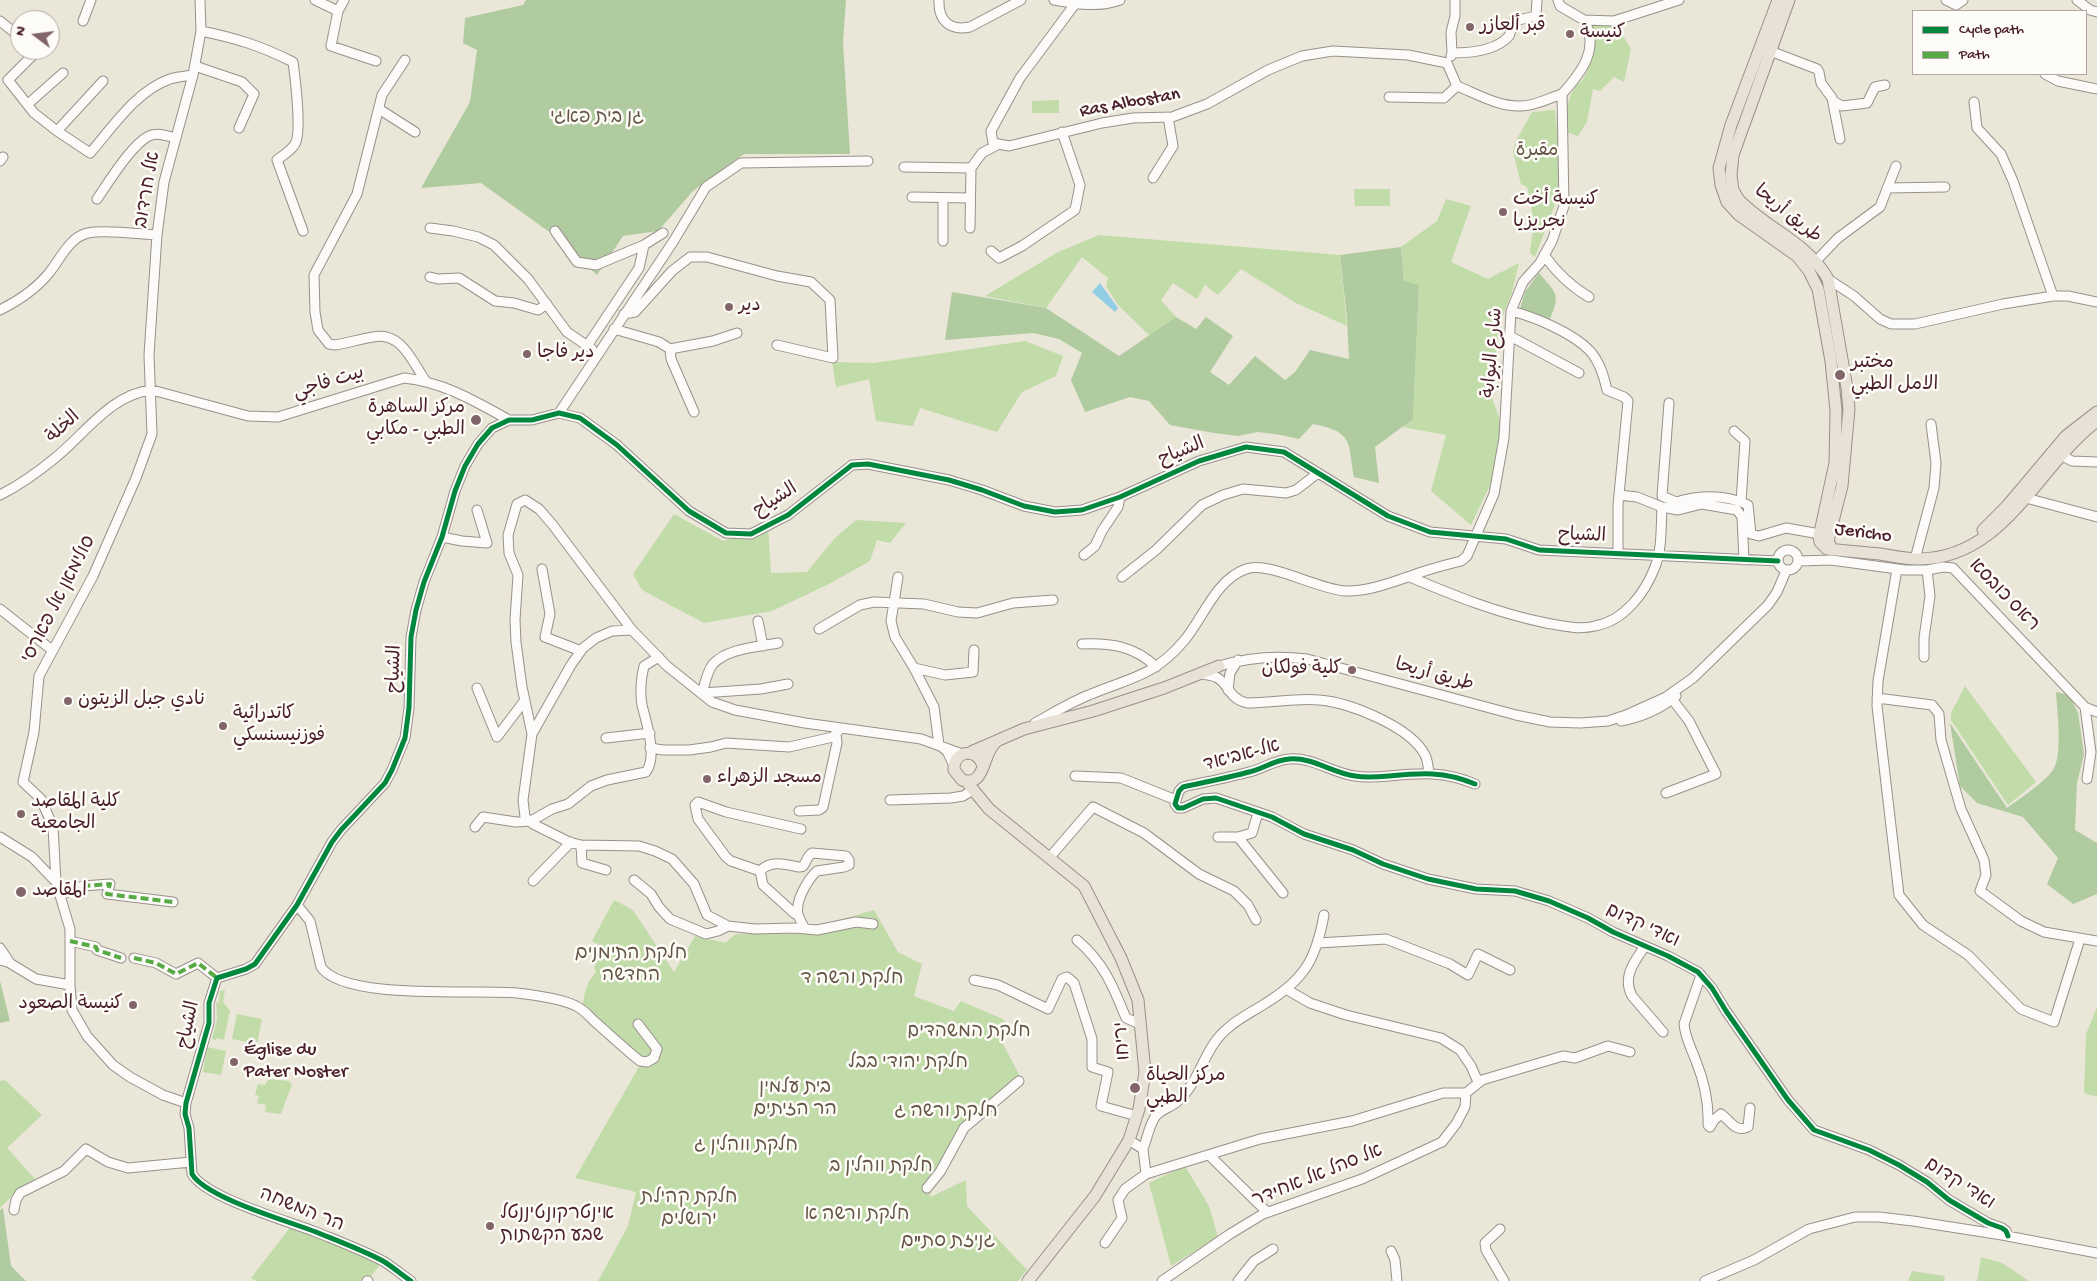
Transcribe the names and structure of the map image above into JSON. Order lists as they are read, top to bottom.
{
  "streets": {
    "main road": ["طريق أريحا", "Jericho", "יריחו"],
    "street": [
      "Ras Albostan",
      "אל חרדוב",
      "شارع البوابة",
      "بيت فاجي",
      "الخلة",
      "الشياح",
      "ראס כובסא",
      "סולימאן אל פארסי",
      "אל-אביאד",
      "ואדי קדום",
      "אל סהל אל אח'דר",
      "הר המשחה"
    ]
  },
  "crossings": [
    ["אל חרדוב", "بيت فاجي"],
    ["אל חרדוב", "الخلة"],
    ["אל חרדוב", "סולימאן אל פארסי"],
    ["طريق أريحا", "شارع البوابة"],
    ["طريق أريحا", "الشياح"],
    ["طريق أريحا", "Jericho"],
    ["طريق أريحا", "ראס כובסא"],
    ["شارع البوابة", "الشياح"],
    ["بيت فاجي", "الخلة"],
    ["بيت فاجي", "الشياح"],
    ["بيت فاجي", "סולימאן אל פארסי"],
    ["الخلة", "סולימאן אל פארסי"],
    ["الشياح", "ראס כובסא"],
    ["الشياح", "הר המשחה"],
    ["אל-אביאד", "ואדי קדום"]
  ],
  "parks": [
    "גן בית פאגי",
    "مقبرة",
    "חלקת התימנים החדשה",
    "חלקת ורשה ד",
    "חלקת המשהדים",
    "חלקת יהודי בבל",
    "בית עלמין הר הזיתים",
    "חלקת ורשה ג",
    "חלקת ווהלין ג",
    "חלקת ווהלין ב",
    "חלקת קהילת ירושלים",
    "חלקת ורשה א",
    "גניזת סת\"ם"
  ],
  "places": [
    "قبر ألعازر",
    "كنيسة",
    "كنيسة أخت نجريزيا",
    "دير",
    "دير فاجا",
    "مختبر الامل الطبي",
    "مركز الساهرة الطبي - مكابي",
    "كلية فولكان",
    "نادي جبل الزيتون",
    "كاتدرائية فوزنيسنسكي",
    "مسجد الزهراء",
    "كلية المقاصد الجامعية",
    "المقاصد",
    "كنيسة الصعود",
    "Église du Pater Noster",
    "مركز الحياة الطبي",
    "אינטרקונטיננטל שבע הקשתות"
  ],
  "legend": ["Cycle path", "Path"],
  "north": "left"
}
